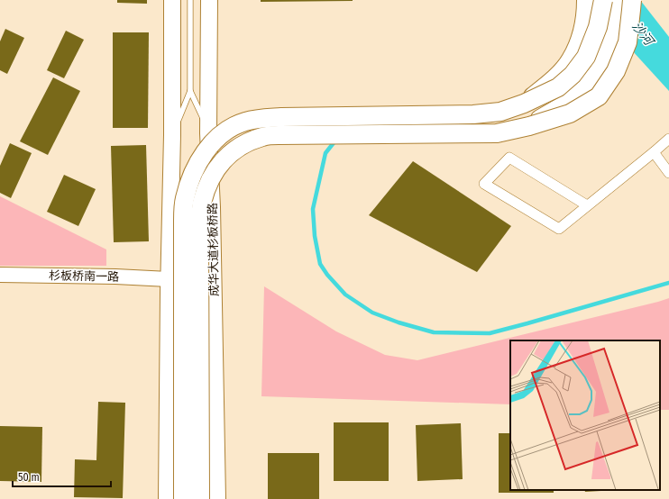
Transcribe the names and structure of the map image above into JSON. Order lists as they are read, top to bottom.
{
  "streets": {
    "main road": ["成华大道杉板桥路"],
    "street": ["杉板桥南一路"]
  },
  "water": ["沙河"],
  "scale_bar": "50 m"
}
